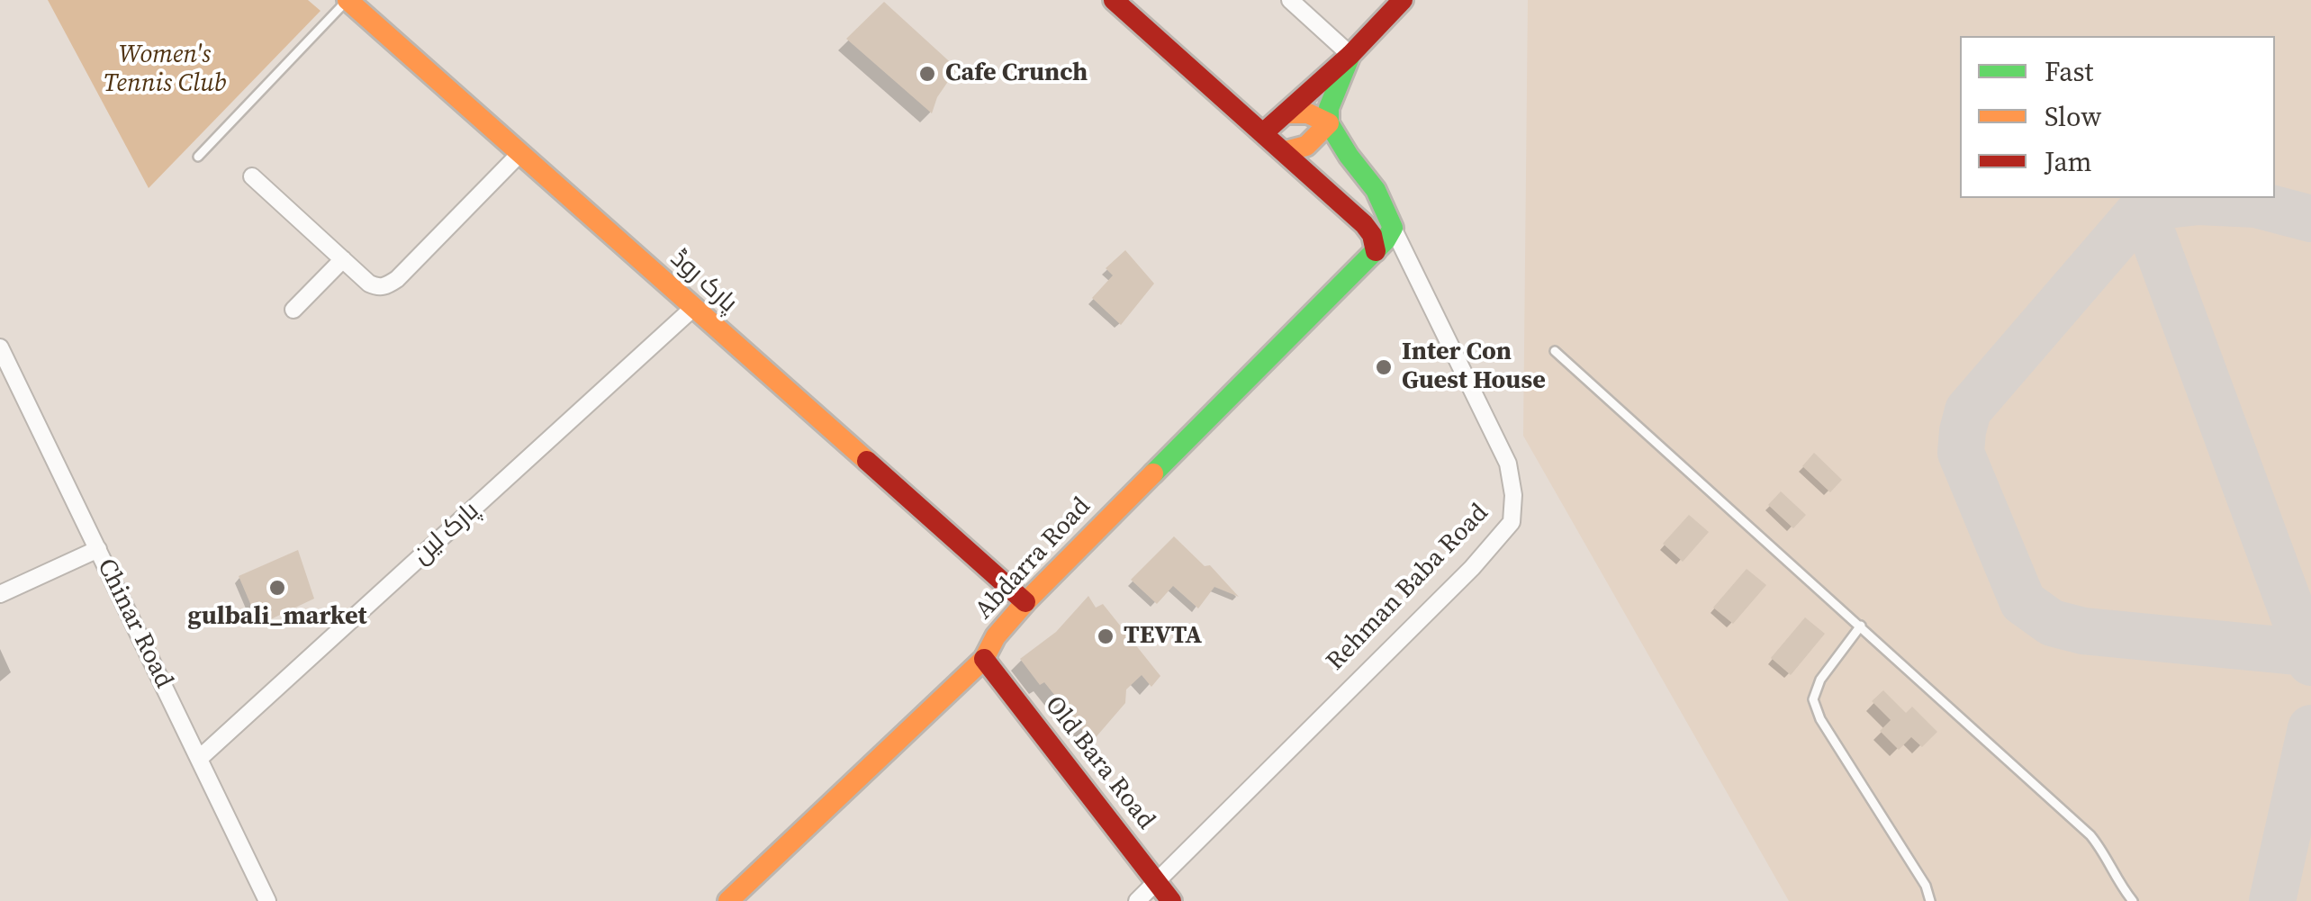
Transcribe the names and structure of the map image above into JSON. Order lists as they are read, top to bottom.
{
  "streets": {
    "street": [
      "پارک روڈ",
      "پارک لین",
      "Abdarra Road",
      "Rehman Baba Road",
      "Chinar Road",
      "Old Bara Road"
    ]
  },
  "crossings": [
    ["پارک روڈ", "پارک لین"],
    ["پارک روڈ", "Abdarra Road"],
    ["پارک لین", "Chinar Road"],
    ["Abdarra Road", "Old Bara Road"],
    ["Rehman Baba Road", "Old Bara Road"]
  ],
  "parks": ["Women's Tennis Club"],
  "places": [
    "Cafe Crunch",
    "Inter Con Guest House",
    "gulbali_market",
    "TEVTA"
  ],
  "legend": ["Fast", "Slow", "Jam"]
}
